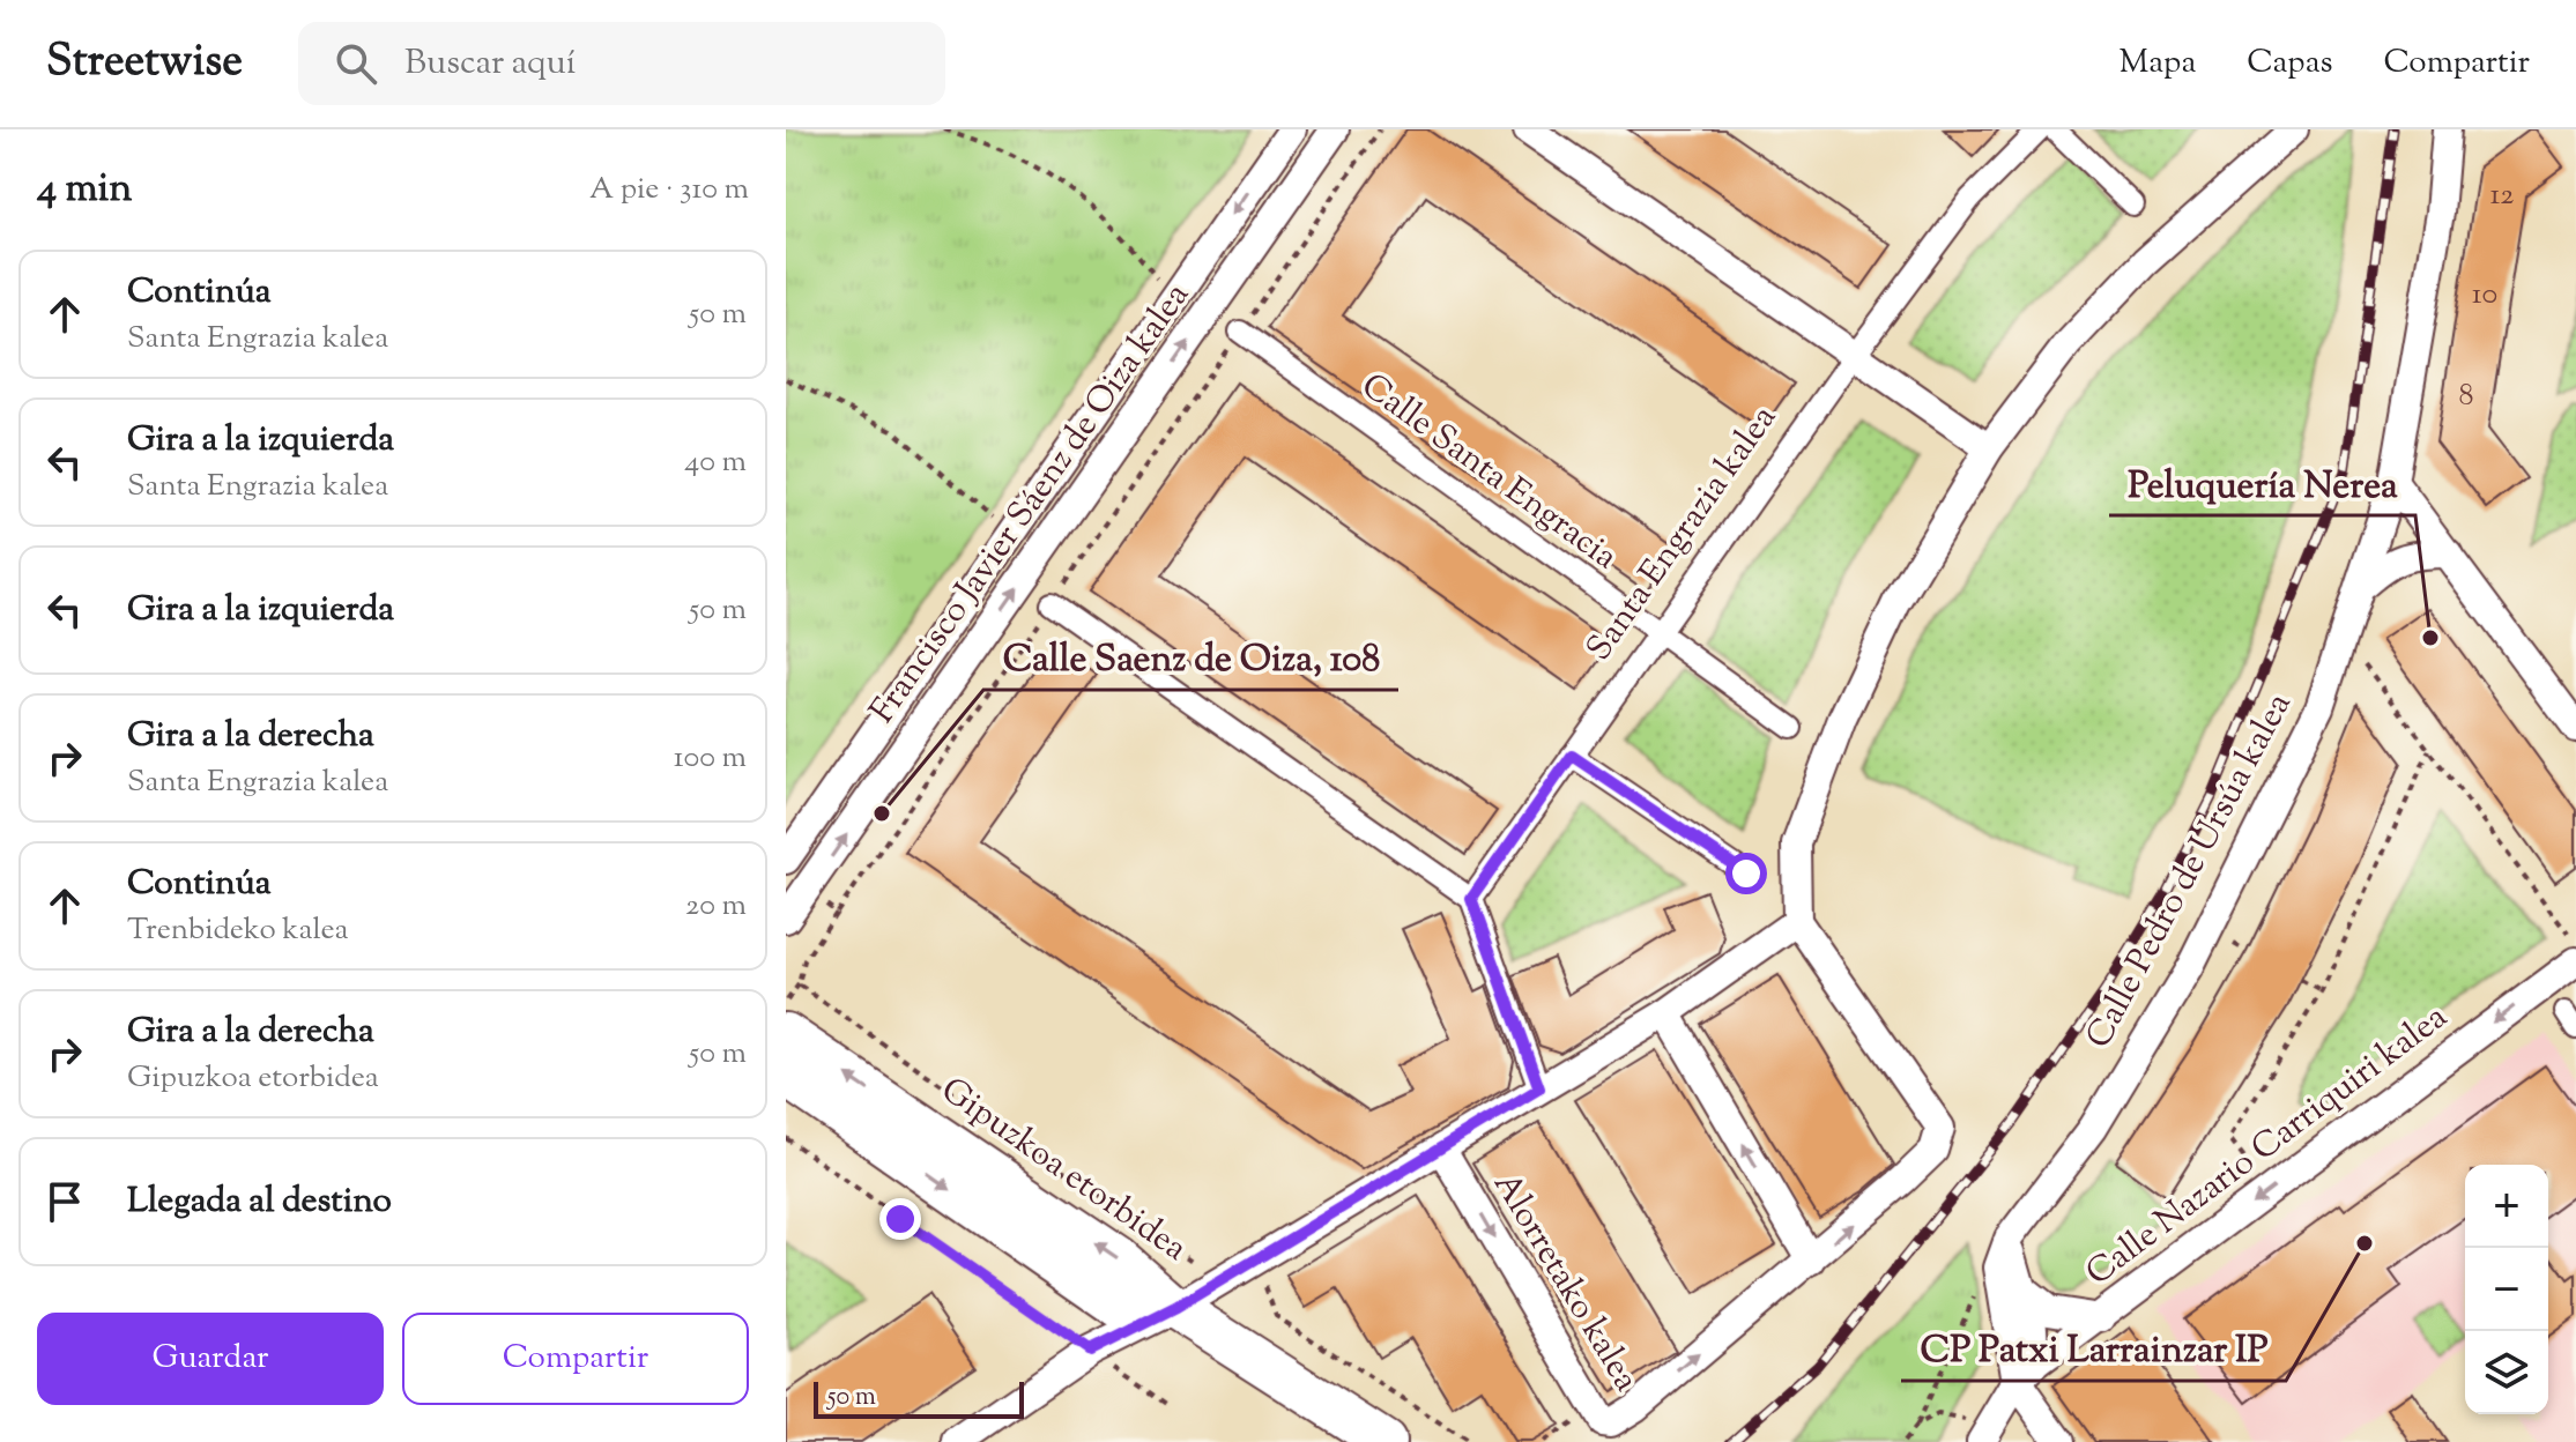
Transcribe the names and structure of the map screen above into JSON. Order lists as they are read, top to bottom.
{
  "streets": {
    "main road": ["Gipuzkoa etorbidea"],
    "street": [
      "Calle Santa Engracia",
      "Francisco Javier Sáenz de Oiza kalea",
      "Santa Engrazia kalea",
      "Calle Pedro de Ursúa kalea",
      "Calle Nazario Carriquiri kalea",
      "Alorretako kalea"
    ]
  },
  "crossings": [
    ["Calle Santa Engracia", "Francisco Javier Sáenz de Oiza kalea"],
    ["Calle Santa Engracia", "Santa Engrazia kalea"],
    ["Calle Pedro de Ursúa kalea", "Calle Nazario Carriquiri kalea"]
  ],
  "one_way": ["Calle Nazario Carriquiri kalea"],
  "places": ["Peluquería Nerea", "Calle Saenz de Oiza, 108", "CP Patxi Larrainzar IP"],
  "house_numbers": ["12", "10", "8"],
  "scale_bar": "50 m",
  "page": {
    "header": "Streetwise",
    "search": "Buscar aquí",
    "nav": ["Mapa", "Capas", "Compartir"],
    "heading": ["4 min", "A pie · 310 m"],
    "list": [
      ["Continúa", "Santa Engrazia kalea", "50 m"],
      ["Gira a la izquierda", "Santa Engrazia kalea", "40 m"],
      ["Gira a la izquierda", "50 m"],
      ["Gira a la derecha", "Santa Engrazia kalea", "100 m"],
      ["Continúa", "Trenbideko kalea", "20 m"],
      ["Gira a la derecha", "Gipuzkoa etorbidea", "50 m"],
      "Llegada al destino"
    ],
    "map_buttons": ["+", "−"],
    "buttons": ["Guardar", "Compartir"],
    "scale": "50 m"
  }
}
